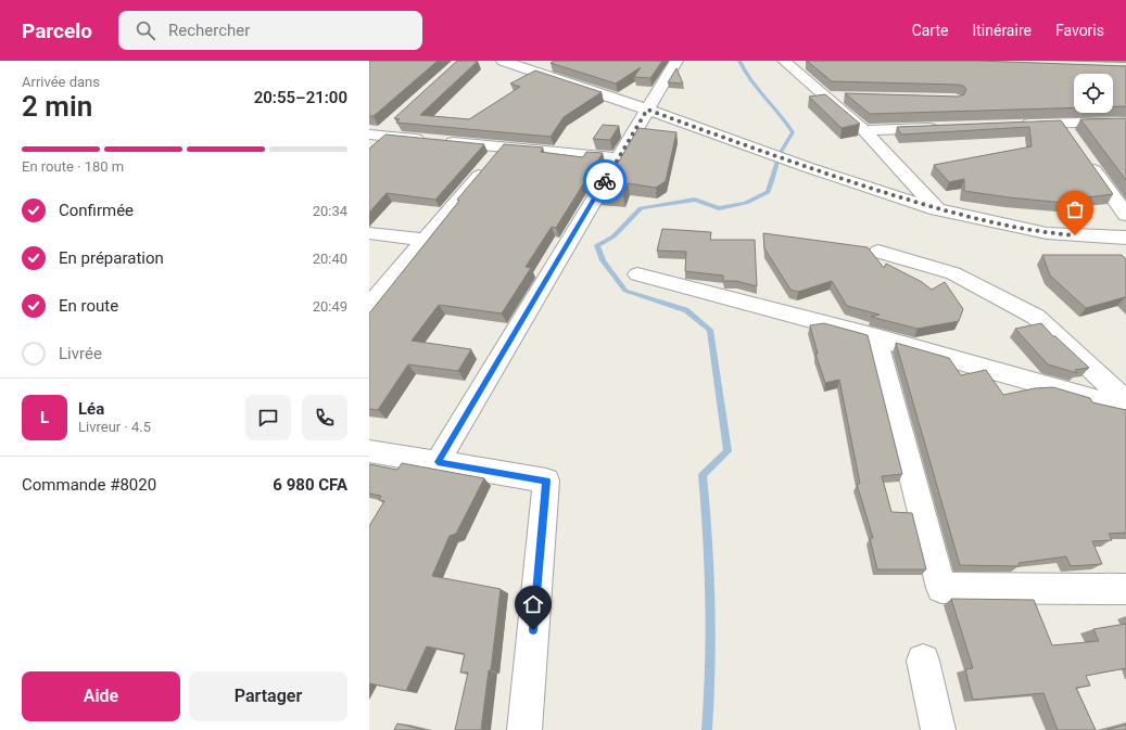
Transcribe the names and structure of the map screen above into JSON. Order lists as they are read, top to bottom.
{
  "page": {
    "header": "Parcelo",
    "search": "Rechercher",
    "nav": ["Carte", "Itinéraire", "Favoris"],
    "heading": ["2 min", "Arrivée dans", "20:55–21:00"],
    "panel": [
      "Léa",
      "Livreur · 4.5",
      "Commande #8020",
      "6 980 CFA"
    ],
    "bar": "En route · 180 m",
    "list": [
      ["Confirmée", "20:34"],
      ["En préparation", "20:40"],
      ["En route", "20:49"],
      "Livrée"
    ],
    "round": "L",
    "buttons": ["Aide", "Partager"]
  }
}
